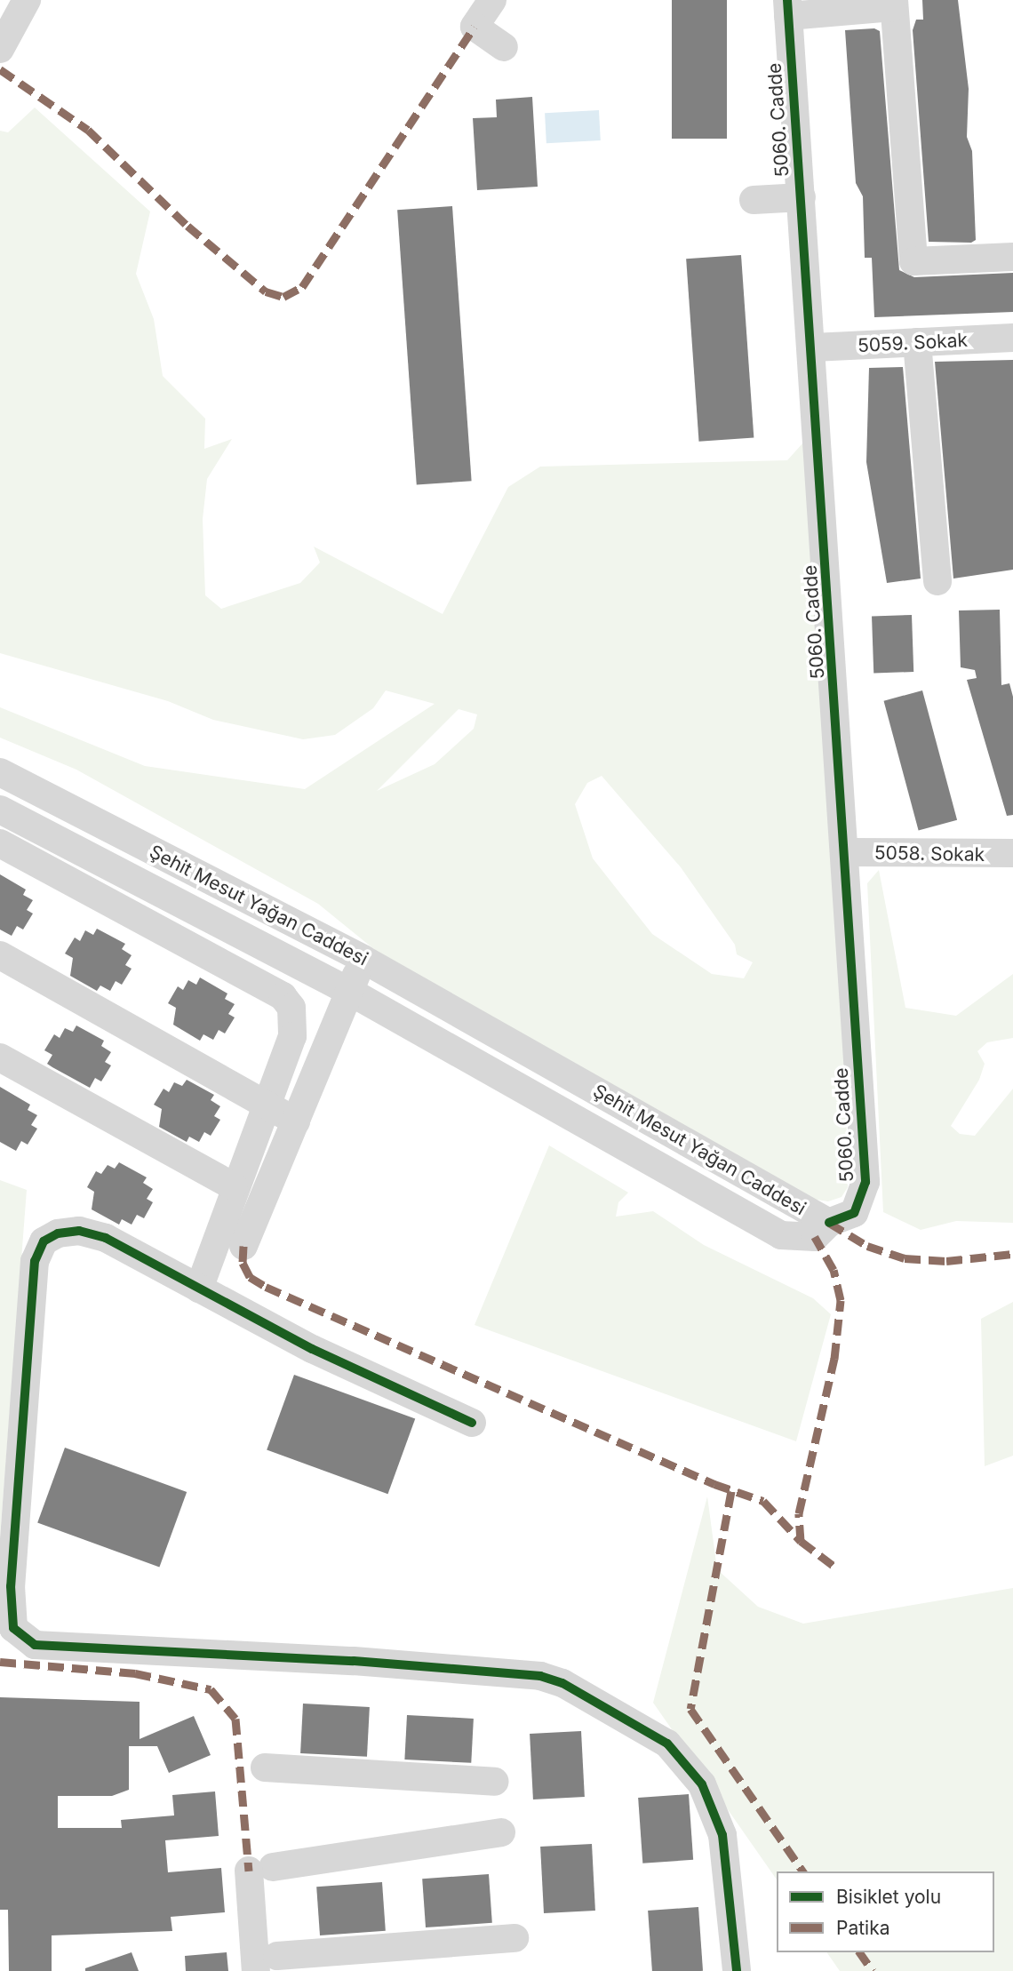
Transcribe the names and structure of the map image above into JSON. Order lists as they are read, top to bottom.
{
  "streets": {
    "street": [
      "5060. Cadde",
      "5059. Sokak",
      "5058. Sokak",
      "Şehit Mesut Yağan Caddesi"
    ]
  },
  "crossings": [
    ["5060. Cadde", "5059. Sokak"],
    ["5060. Cadde", "5058. Sokak"],
    ["5060. Cadde", "Şehit Mesut Yağan Caddesi"]
  ],
  "legend": ["Bisiklet yolu", "Patika"]
}
